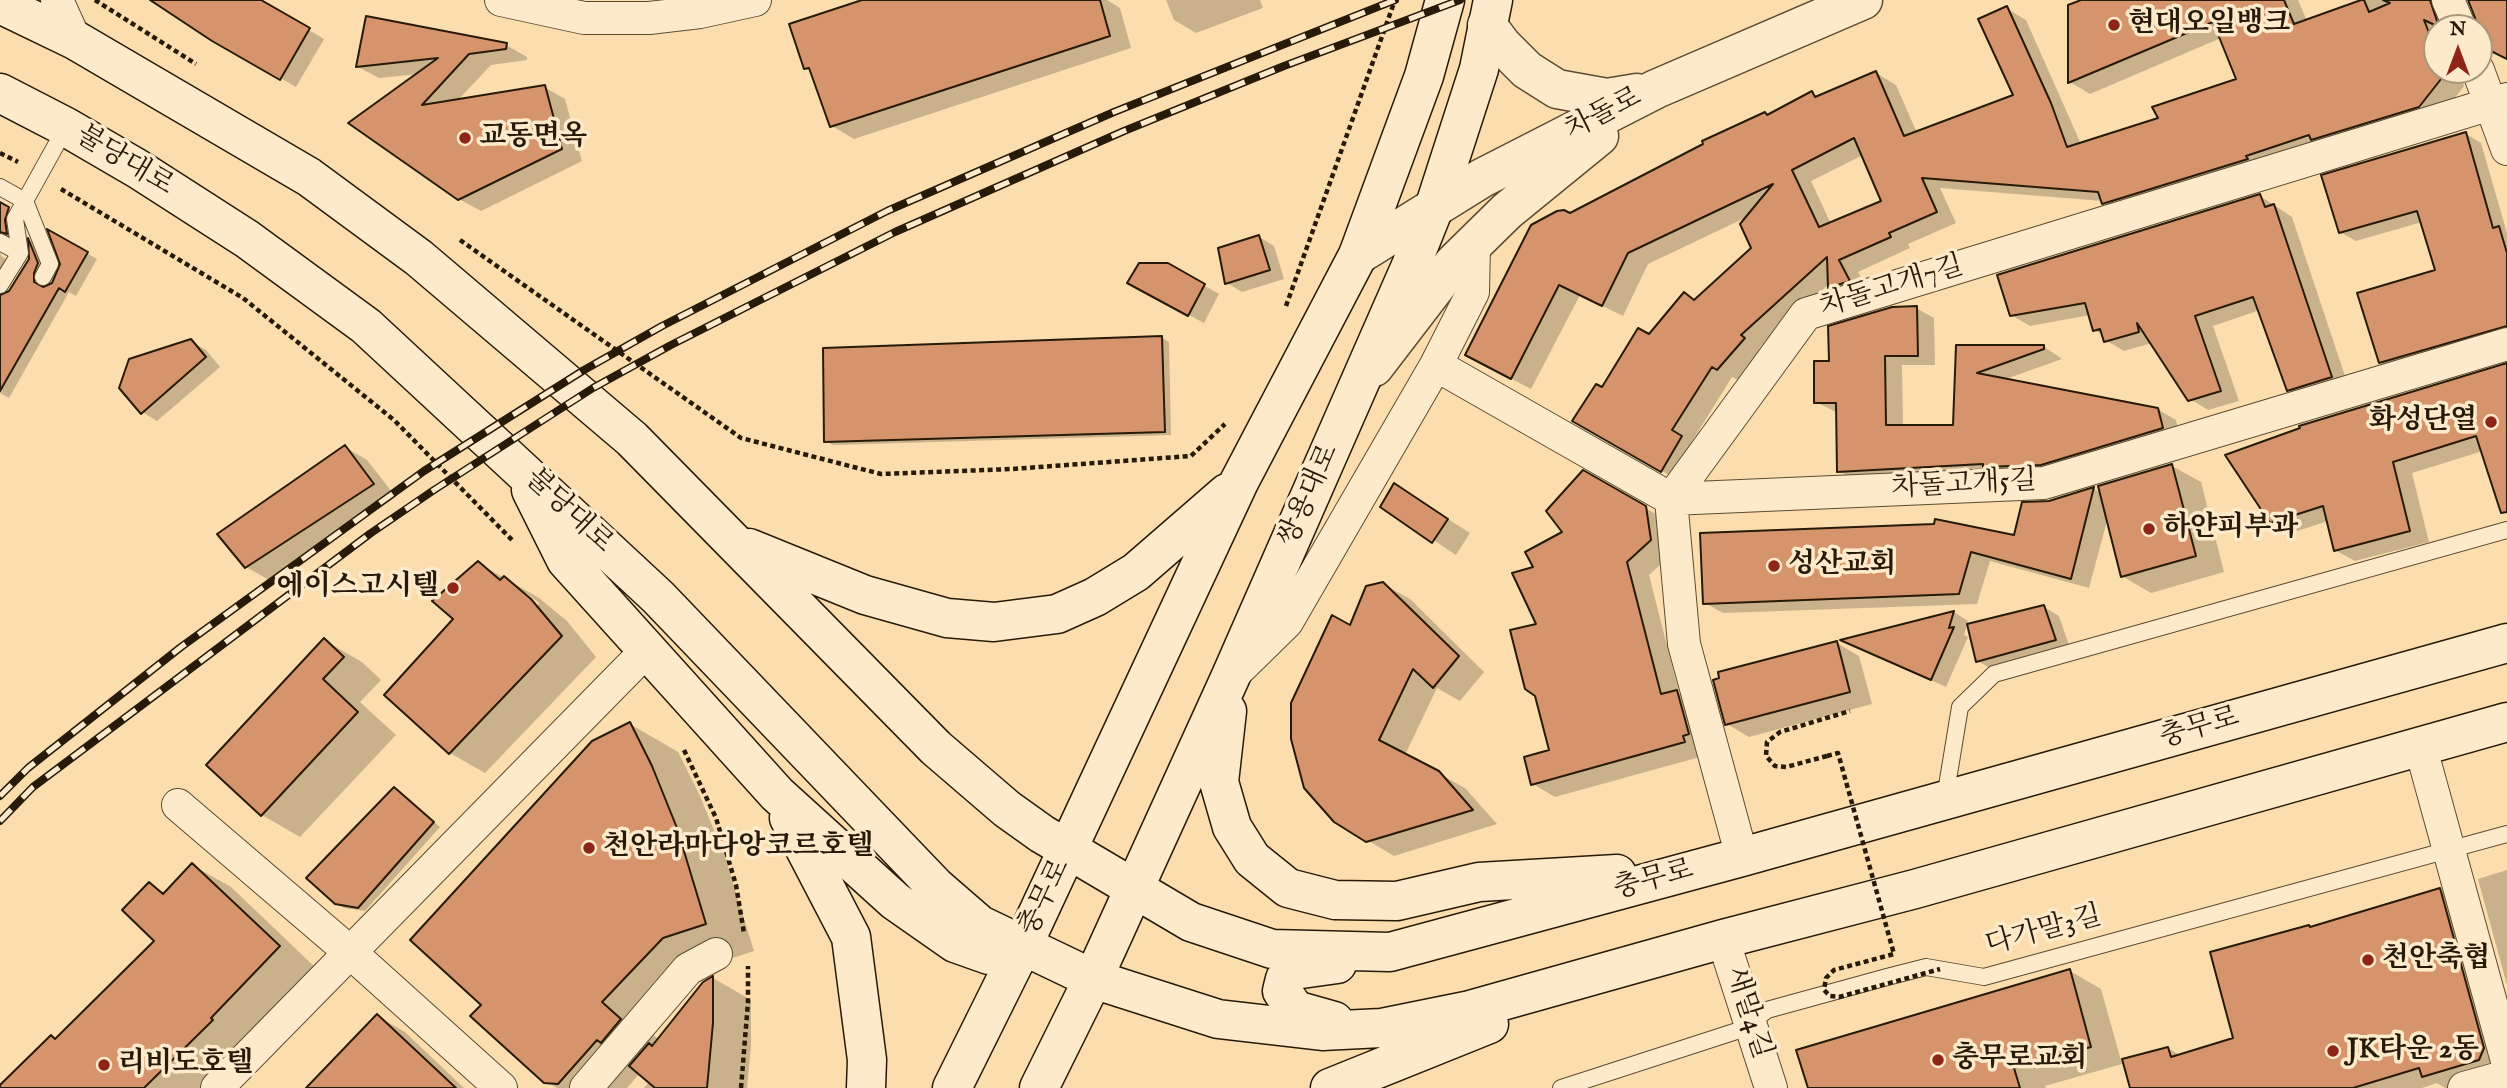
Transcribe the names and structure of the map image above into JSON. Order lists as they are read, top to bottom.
{
  "streets": {
    "main road": [
      "차돌로",
      "불당대로",
      "쌍용대로",
      "충무로"
    ],
    "street": ["차돌고개7길", "차돌고개5길", "새말4길"],
    "lane": ["다가말3길"]
  },
  "crossings": [
    ["차돌로", "쌍용대로"],
    ["불당대로", "쌍용대로"],
    ["불당대로", "충무로"],
    ["차돌고개7길", "차돌고개5길"],
    ["쌍용대로", "충무로"],
    ["다가말3길", "새말4길"]
  ],
  "places": [
    "현대오일뱅크",
    "교동면옥",
    "화성단열",
    "하얀피부과",
    "성산교회",
    "에이스고시텔",
    "천안라마다앙코르호텔",
    "천안축협",
    "JK타운 2동",
    "충무로교회",
    "리비도호텔"
  ],
  "north": "top"
}
